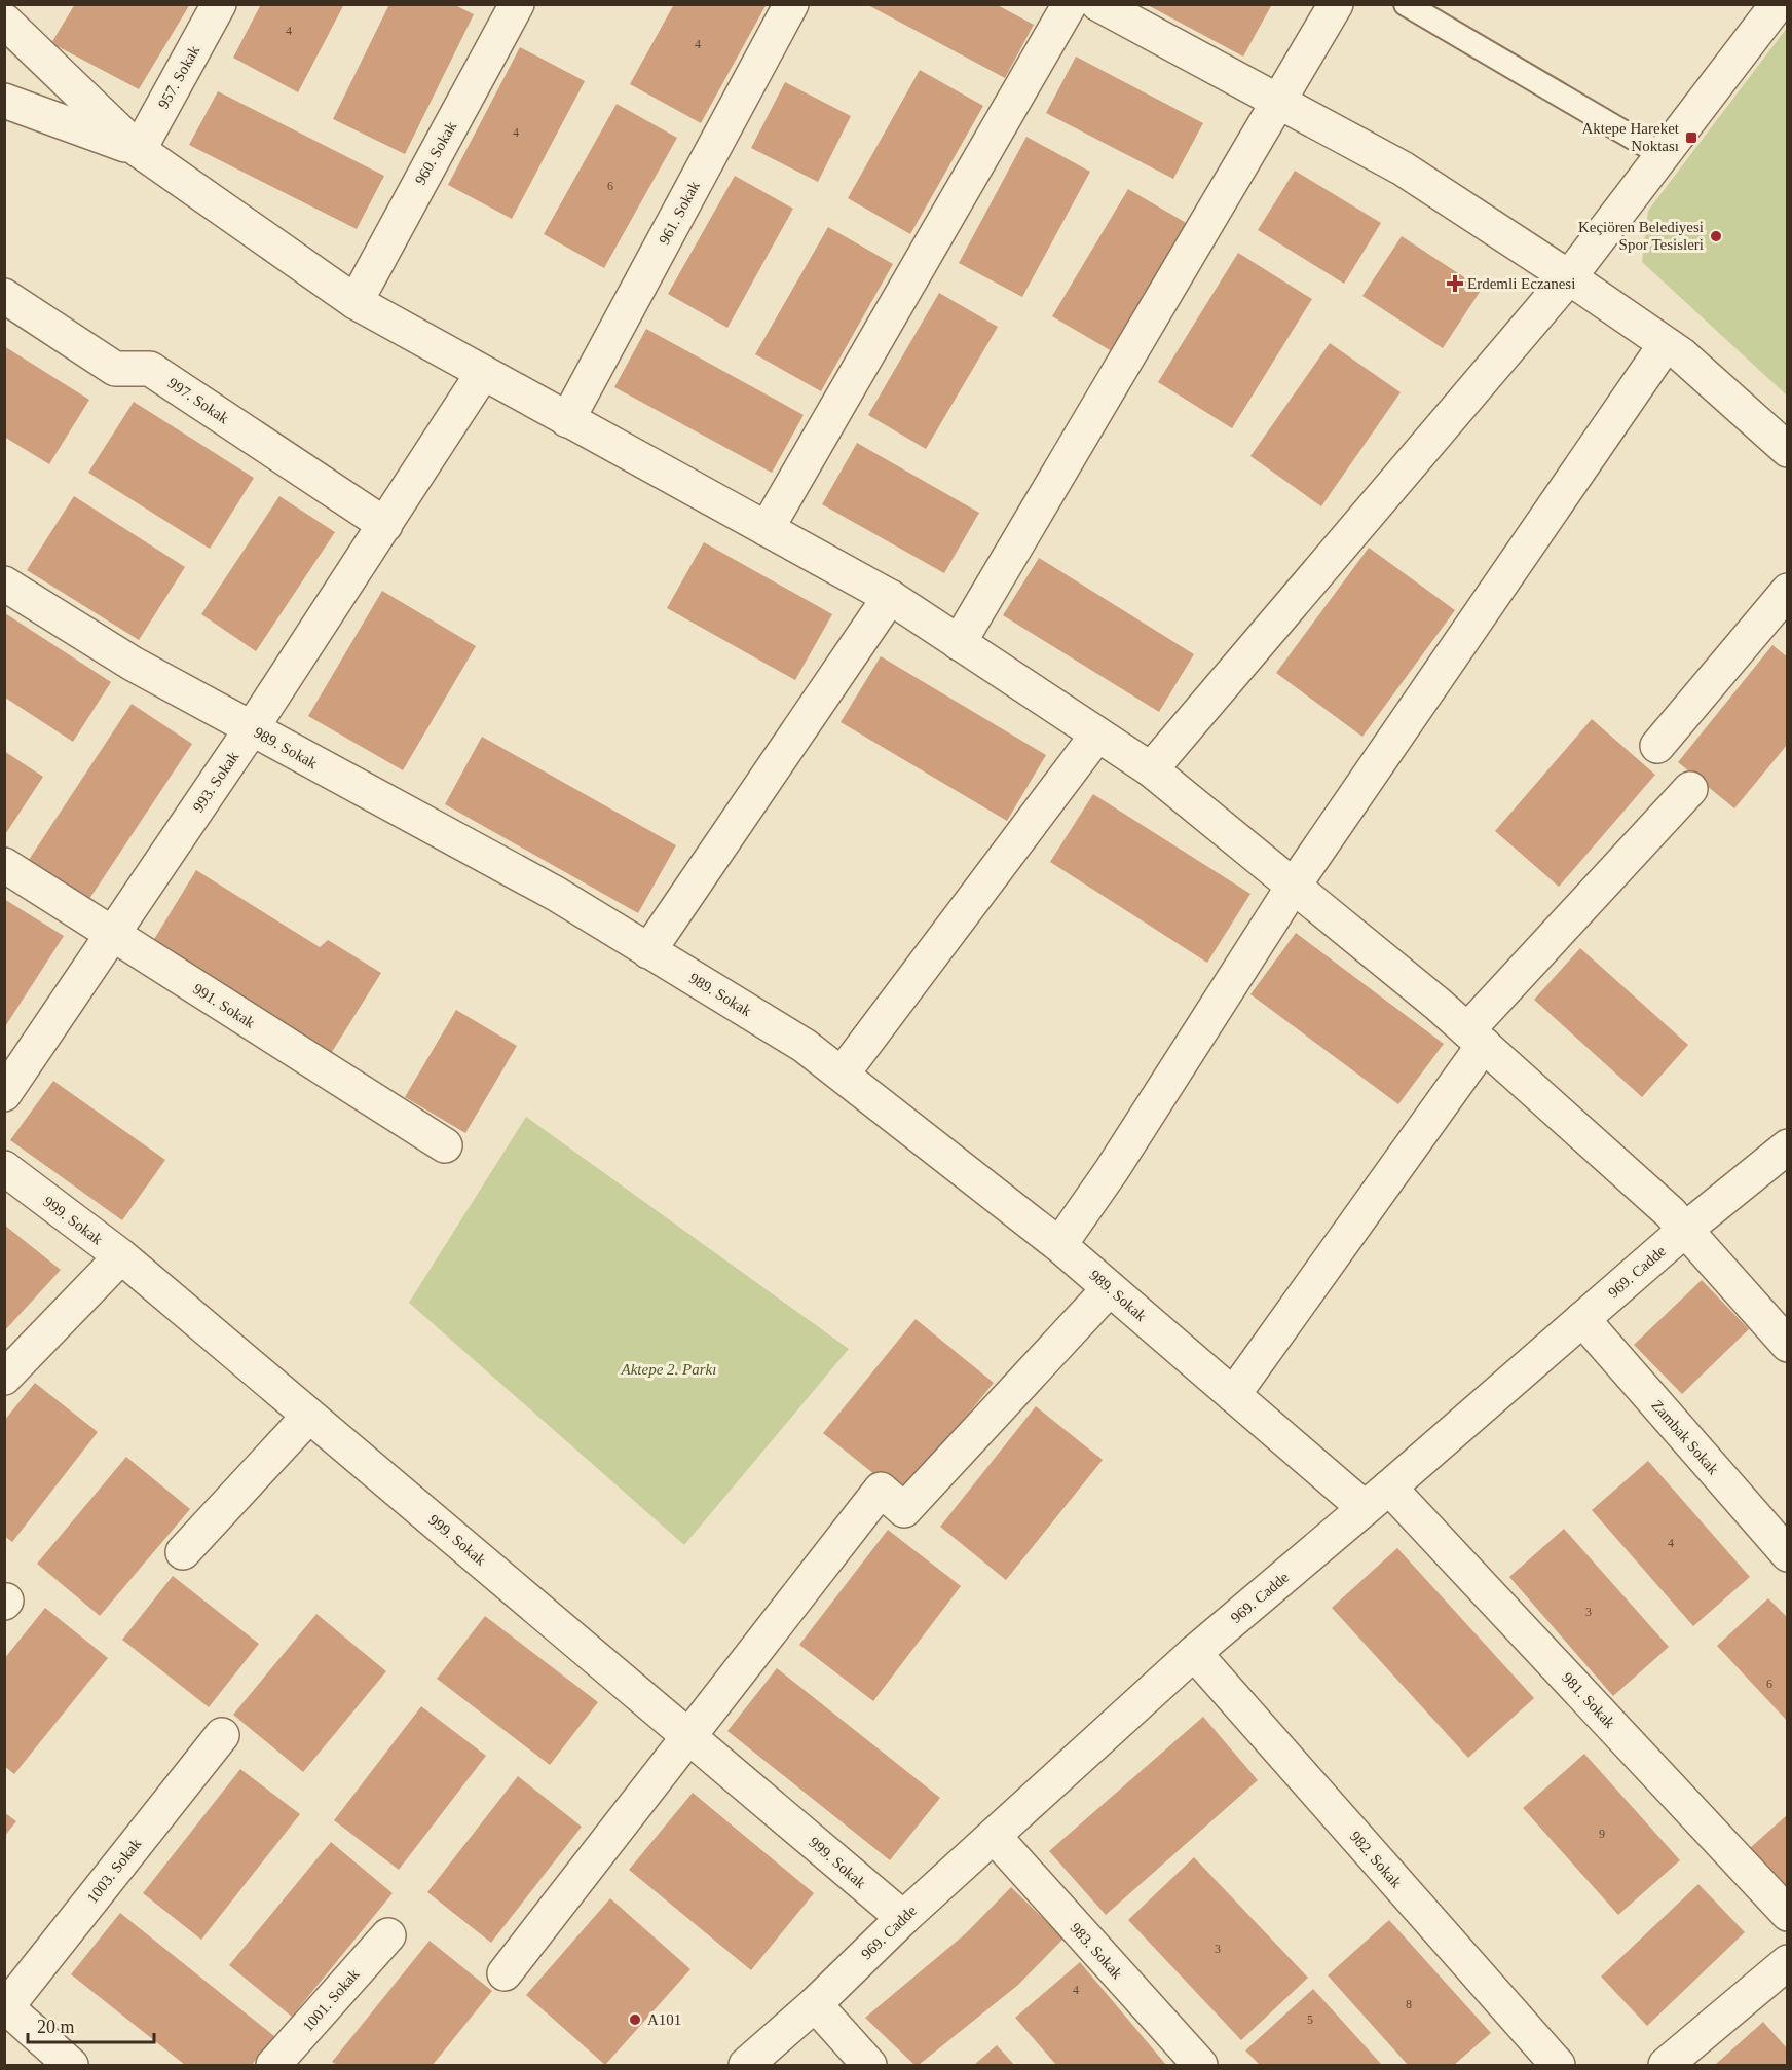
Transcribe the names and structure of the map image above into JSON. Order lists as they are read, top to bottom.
{
  "streets": {
    "street": [
      "957. Sokak",
      "960. Sokak",
      "961. Sokak",
      "997. Sokak",
      "989. Sokak",
      "993. Sokak",
      "991. Sokak",
      "999. Sokak",
      "969. Cadde",
      "Zambak Sokak",
      "981. Sokak",
      "982. Sokak",
      "1003. Sokak",
      "983. Sokak",
      "1001. Sokak"
    ]
  },
  "crossings": [
    ["997. Sokak", "993. Sokak"],
    ["989. Sokak", "993. Sokak"],
    ["989. Sokak", "969. Cadde"],
    ["993. Sokak", "991. Sokak"],
    ["999. Sokak", "969. Cadde"],
    ["969. Cadde", "Zambak Sokak"],
    ["969. Cadde", "981. Sokak"],
    ["969. Cadde", "982. Sokak"],
    ["969. Cadde", "983. Sokak"]
  ],
  "parks": ["Aktepe 2. Parkı"],
  "places": {
    "transit": ["Aktepe Hareket Noktası"],
    "other": ["Keçiören Belediyesi Spor Tesisleri", "A101"],
    "health": ["Erdemli Eczanesi"]
  },
  "house_numbers": [
    "4",
    "4",
    "4",
    "6",
    "4",
    "3",
    "6",
    "9",
    "3",
    "4",
    "8",
    "5"
  ],
  "scale_bar": "20 m"
}
